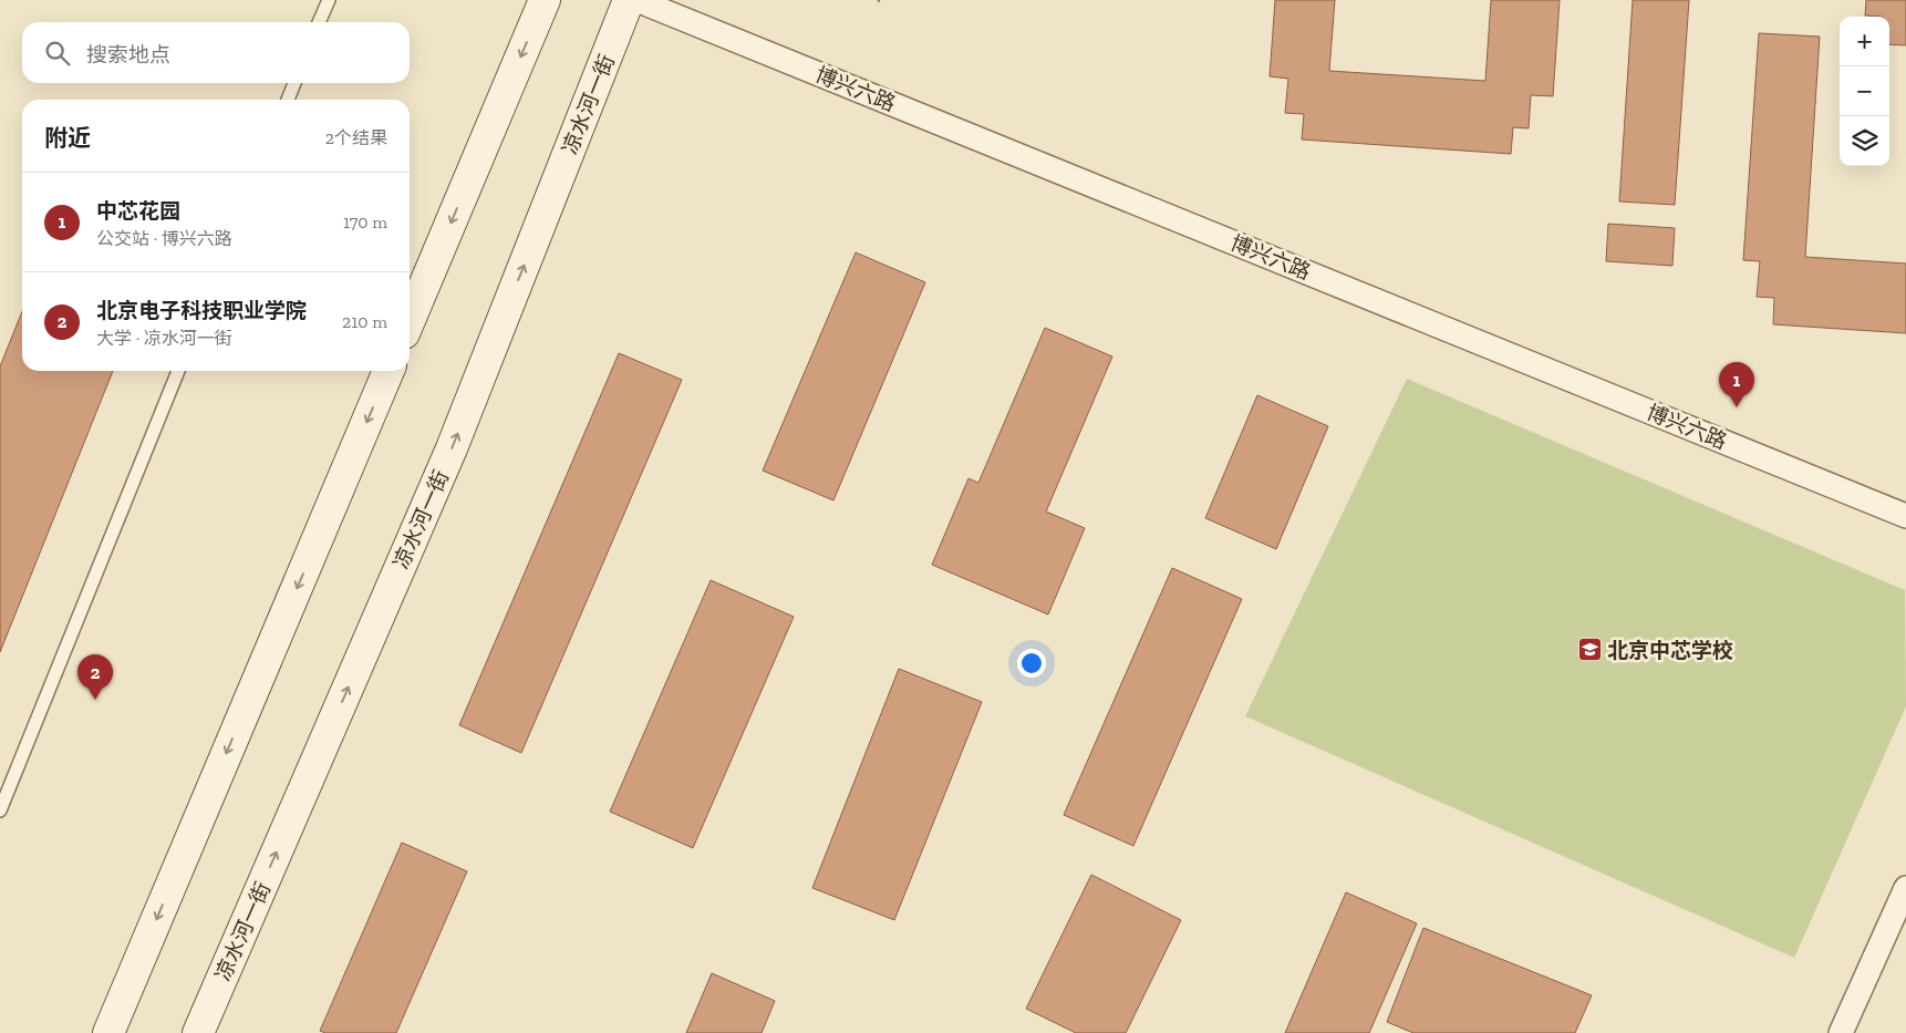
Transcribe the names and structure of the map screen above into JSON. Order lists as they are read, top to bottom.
{
  "streets": {
    "main road": ["凉水河一街"],
    "street": ["博兴六路"]
  },
  "places": {
    "school or university": ["北京中芯学校"]
  },
  "page": {
    "map_buttons": ["+", "−"],
    "search": "搜索地点",
    "heading": ["附近", "2个结果"],
    "list": [
      {
        "mark": "1",
        "name": "中芯花园",
        "note": "公交站 · 博兴六路",
        "value": "170 m"
      },
      {
        "mark": "2",
        "name": "北京电子科技职业学院",
        "note": "大学 · 凉水河一街",
        "value": "210 m"
      }
    ],
    "pins": ["1", "2"]
  }
}
